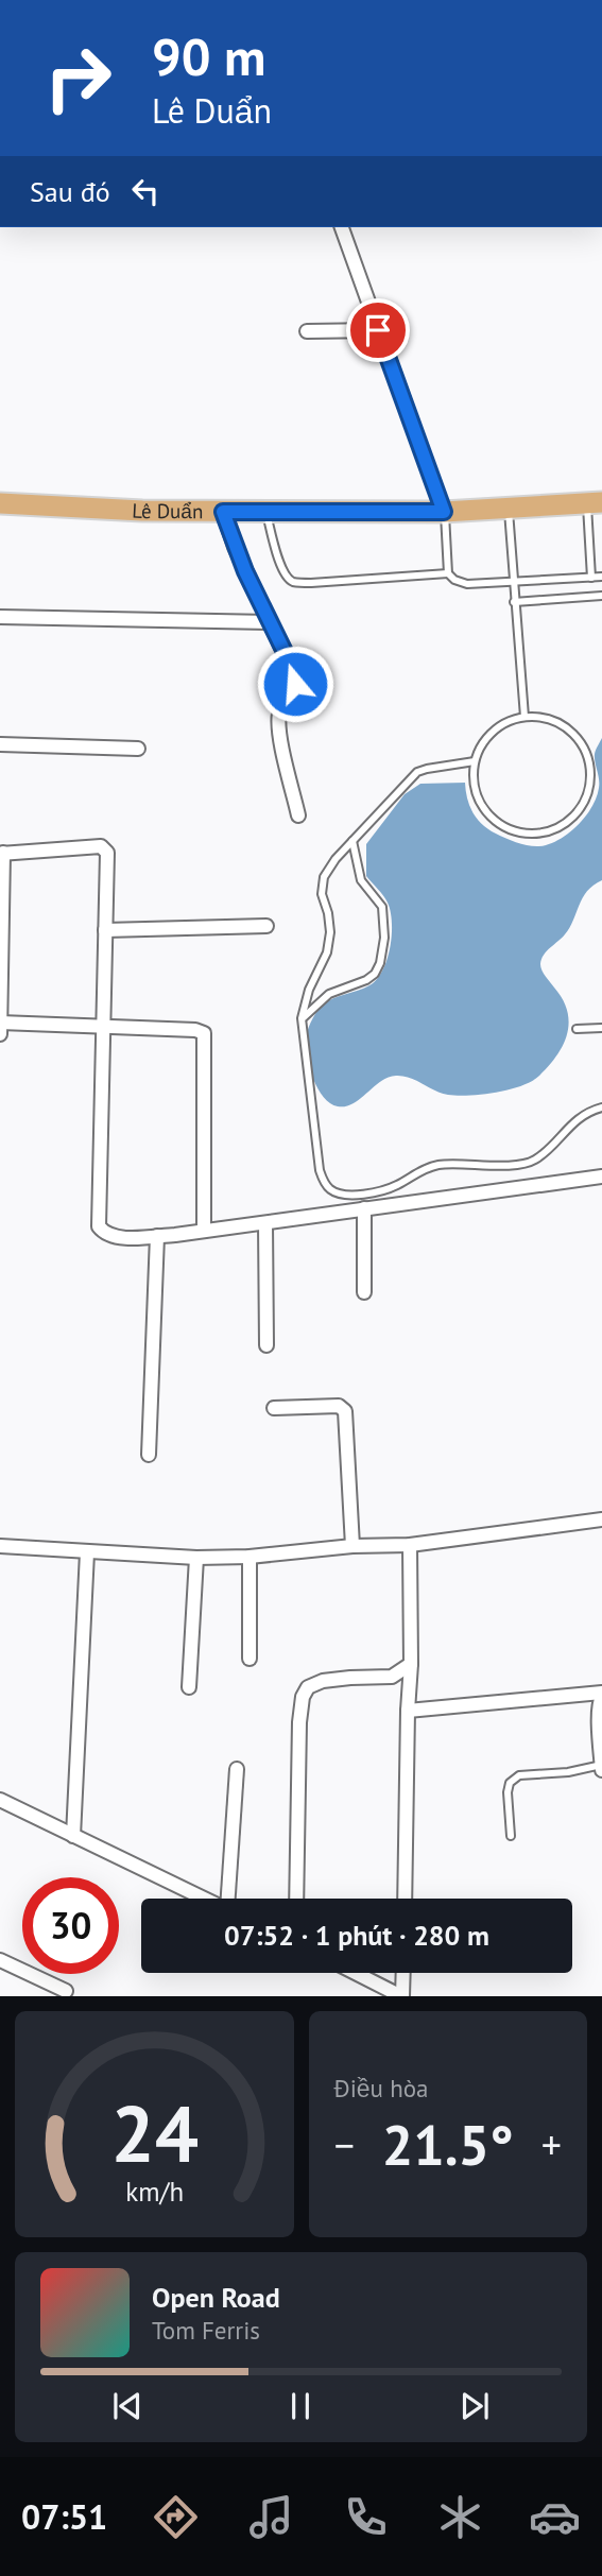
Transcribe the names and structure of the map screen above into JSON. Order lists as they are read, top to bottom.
{
  "streets": {
    "main road": ["Lê Duẩn"]
  },
  "page": {
    "turn": ["90 m", "Lê Duẩn"],
    "then": "Sau đó",
    "limit": "30",
    "trip": "07:52 · 1 phút · 280 m",
    "tile": "Điều hòa",
    "heat": ["−", "21.5°", "+"],
    "song": ["Open Road", "Tom Ferris"],
    "tabs": "07:51",
    "gauge": ["24", "km/h"]
  }
}
